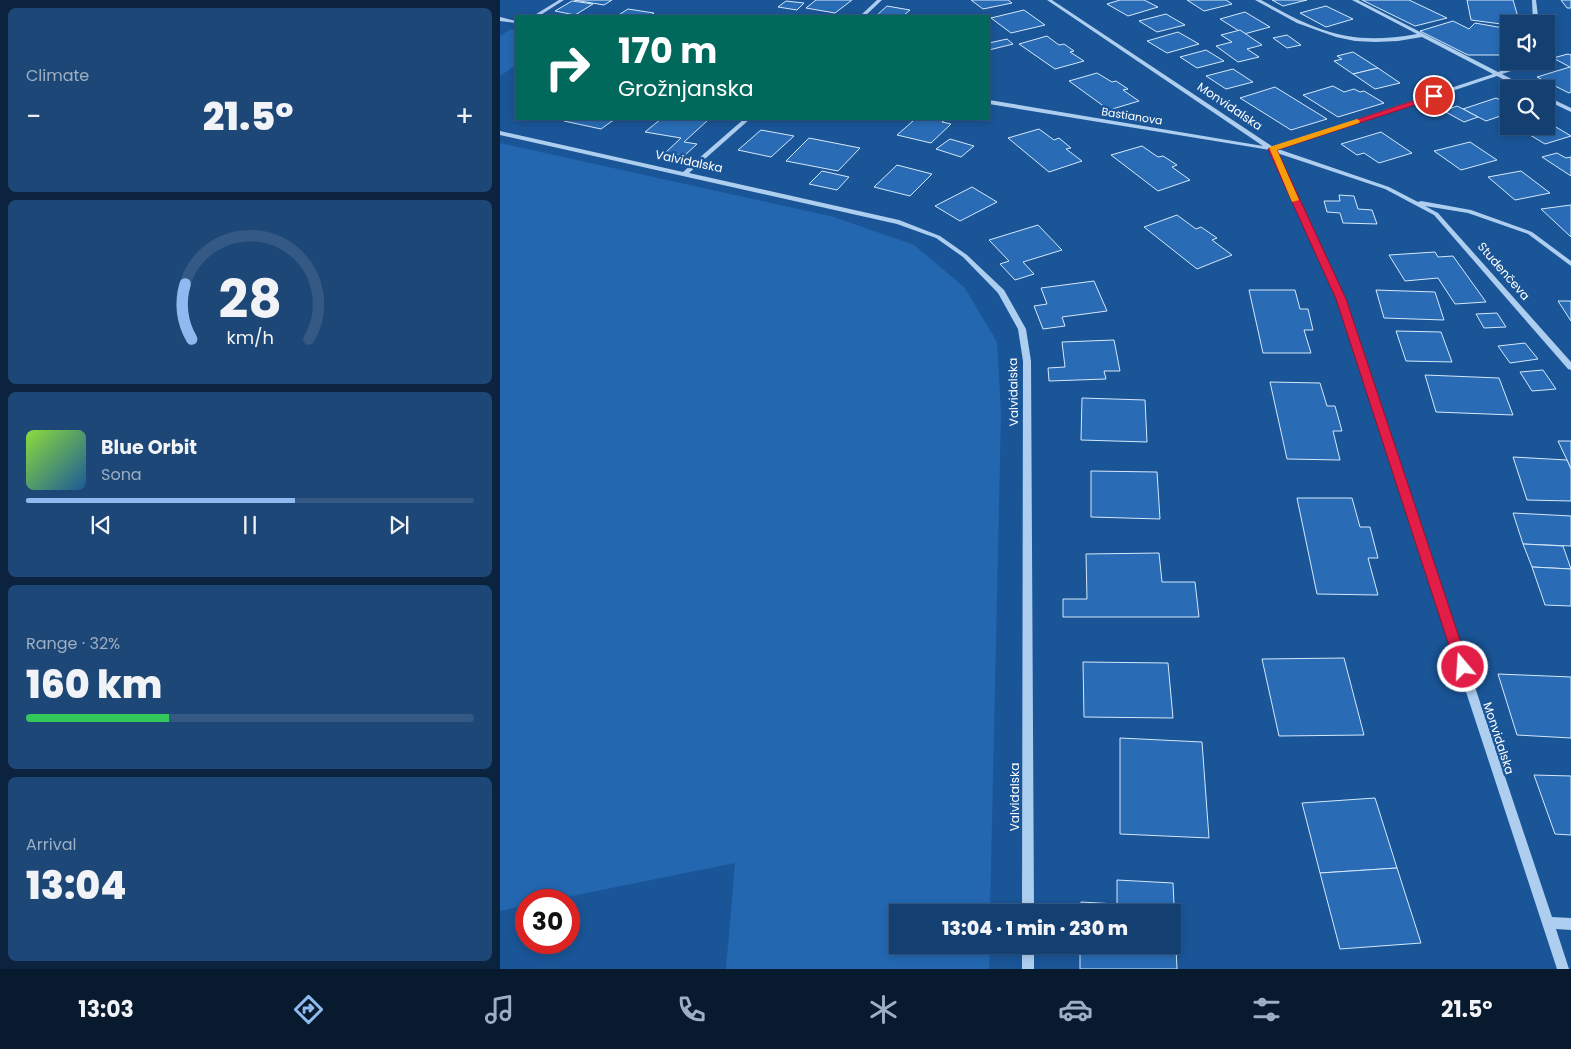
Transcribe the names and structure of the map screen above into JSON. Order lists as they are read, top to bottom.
{
  "streets": {
    "street": [
      "Monvidalska",
      "Bastianova",
      "Valvidalska",
      "Studenčeva"
    ]
  },
  "crossings": [
    ["Monvidalska", "Bastianova"],
    ["Monvidalska", "Studenčeva"],
    ["Bastianova", "Studenčeva"]
  ],
  "page": {
    "tile": [
      "Climate",
      ["Range · 32%", "160 km"],
      ["Arrival", "13:04"]
    ],
    "turn": ["170 m", "Grožnjanska"],
    "heat": ["−", "21.5°", "+"],
    "song": ["Blue Orbit", "Sona"],
    "limit": "30",
    "trip": "13:04 · 1 min · 230 m",
    "tabs": ["13:03", "21.5°"],
    "gauge": ["28", "km/h"]
  }
}
